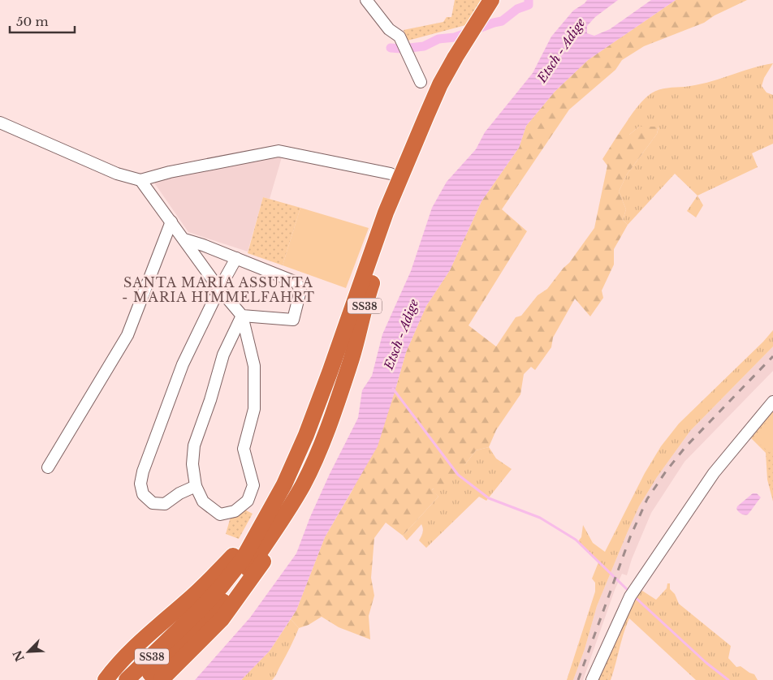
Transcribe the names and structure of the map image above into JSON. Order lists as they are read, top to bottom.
{
  "streets": {
    "highway": ["SS38"]
  },
  "districts": ["SANTA MARIA ASSUNTA - MARIA HIMMELFAHRT"],
  "water": ["Etsch - Adige"],
  "scale_bar": "50 m",
  "north": "bottom left"
}
